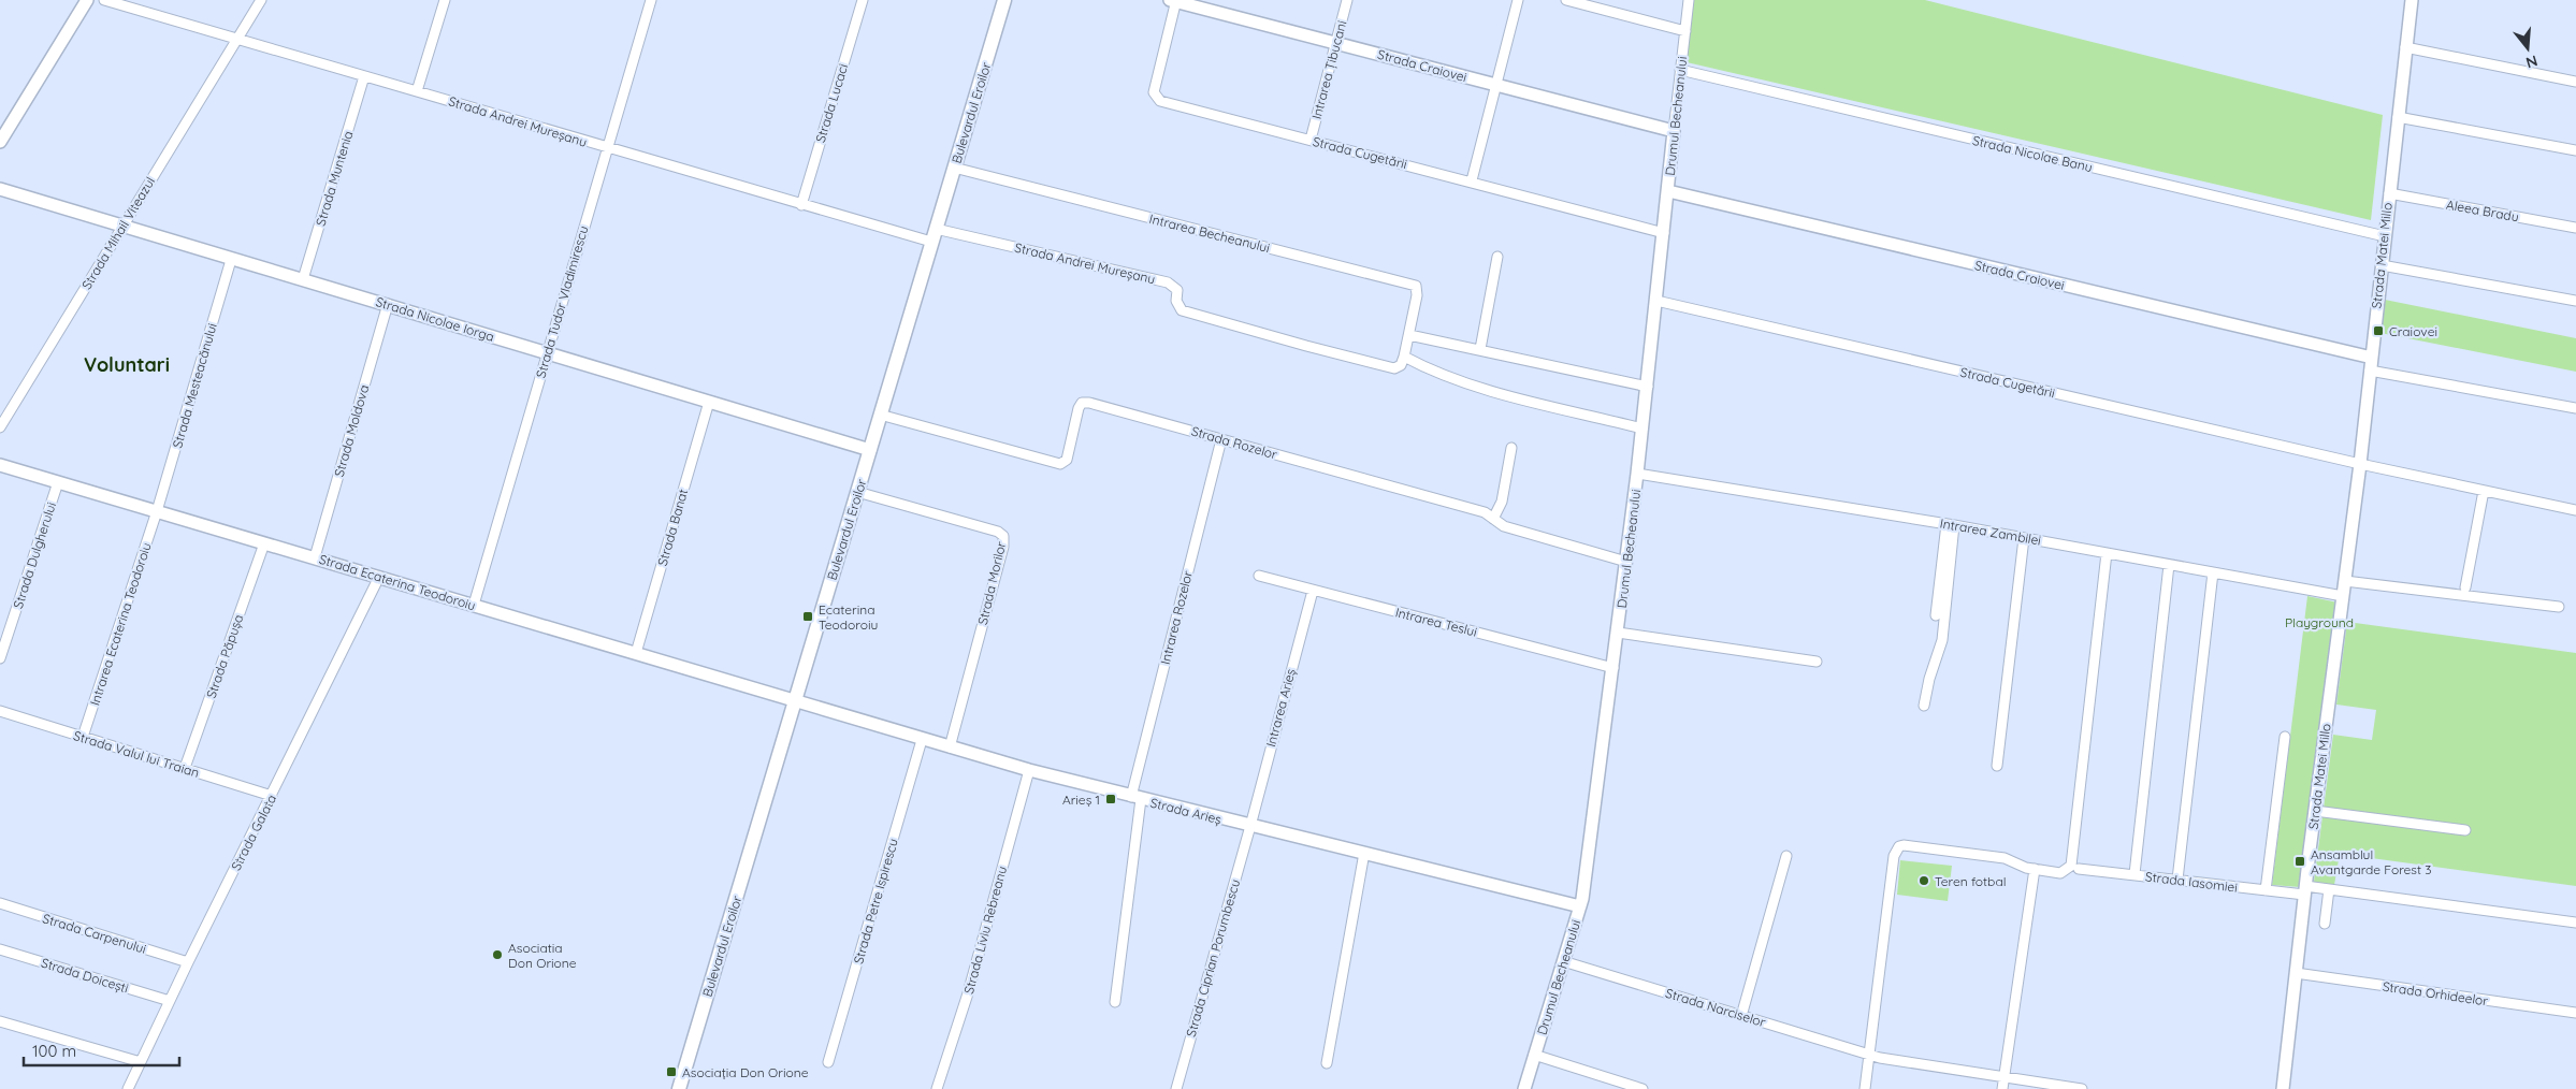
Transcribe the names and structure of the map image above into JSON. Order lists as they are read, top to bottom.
{
  "streets": {
    "main road": ["Bulevardul Eroilor"],
    "street": [
      "Strada Craiovei",
      "Intrarea Țibucani",
      "Strada Lucaci",
      "Drumul Becheanului",
      "Strada Andrei Mureșanu",
      "Strada Cugetării",
      "Strada Nicolae Banu",
      "Strada Muntenia",
      "Aleea Bradu",
      "Strada Mihail Viteazul",
      "Intrarea Becheanului",
      "Strada Matei Millo",
      "Strada Tudor Vladimirescu",
      "Strada Nicolae Iorga",
      "Strada Mesteacănului",
      "Strada Moldova",
      "Strada Rozelor",
      "Strada Banat",
      "Intrarea Zambilei",
      "Strada Dulgherului",
      "Strada Ecaterina Teodoroiu",
      "Strada Morilor",
      "Intrarea Rozelor",
      "Intrarea Teslui",
      "Intrarea Ecaterina Teodoroiu",
      "Strada Păpușa",
      "Intrarea Arieș",
      "Strada Valul lui Traian",
      "Strada Arieș",
      "Strada Galata",
      "Strada Iasomiei",
      "Strada Petre Ispirescu",
      "Strada Liviu Rebreanu",
      "Strada Carpenului",
      "Strada Ciprian Porumbescu",
      "Strada Doicești",
      "Strada Orhideelor",
      "Strada Narciselor"
    ]
  },
  "crossings": [
    ["Strada Craiovei", "Intrarea Țibucani"],
    ["Strada Craiovei", "Drumul Becheanului"],
    ["Strada Craiovei", "Strada Cugetării"],
    ["Strada Craiovei", "Strada Matei Millo"],
    ["Intrarea Țibucani", "Strada Cugetării"],
    ["Strada Lucaci", "Strada Andrei Mureșanu"],
    ["Bulevardul Eroilor", "Strada Andrei Mureșanu"],
    ["Bulevardul Eroilor", "Intrarea Becheanului"],
    ["Bulevardul Eroilor", "Strada Nicolae Iorga"],
    ["Bulevardul Eroilor", "Strada Rozelor"],
    ["Bulevardul Eroilor", "Strada Ecaterina Teodoroiu"],
    ["Bulevardul Eroilor", "Strada Morilor"],
    ["Bulevardul Eroilor", "Strada Arieș"],
    ["Drumul Becheanului", "Strada Cugetării"],
    ["Drumul Becheanului", "Strada Nicolae Banu"],
    ["Drumul Becheanului", "Strada Rozelor"],
    ["Drumul Becheanului", "Intrarea Zambilei"],
    ["Drumul Becheanului", "Intrarea Teslui"],
    ["Drumul Becheanului", "Strada Arieș"],
    ["Drumul Becheanului", "Strada Narciselor"],
    ["Strada Andrei Mureșanu", "Strada Muntenia"],
    ["Strada Andrei Mureșanu", "Strada Mihail Viteazul"],
    ["Strada Andrei Mureșanu", "Intrarea Becheanului"],
    ["Strada Andrei Mureșanu", "Strada Tudor Vladimirescu"],
    ["Strada Cugetării", "Strada Matei Millo"],
    ["Strada Nicolae Banu", "Strada Matei Millo"],
    ["Strada Muntenia", "Strada Nicolae Iorga"],
    ["Aleea Bradu", "Strada Matei Millo"],
    ["Strada Mihail Viteazul", "Strada Nicolae Iorga"],
    ["Strada Matei Millo", "Intrarea Zambilei"],
    ["Strada Matei Millo", "Strada Iasomiei"],
    ["Strada Matei Millo", "Strada Orhideelor"],
    ["Strada Tudor Vladimirescu", "Strada Nicolae Iorga"],
    ["Strada Tudor Vladimirescu", "Strada Ecaterina Teodoroiu"],
    ["Strada Nicolae Iorga", "Strada Mesteacănului"],
    ["Strada Nicolae Iorga", "Strada Moldova"],
    ["Strada Nicolae Iorga", "Strada Banat"],
    ["Strada Mesteacănului", "Strada Ecaterina Teodoroiu"],
    ["Strada Mesteacănului", "Intrarea Ecaterina Teodoroiu"],
    ["Strada Moldova", "Strada Ecaterina Teodoroiu"],
    ["Strada Rozelor", "Intrarea Rozelor"],
    ["Strada Banat", "Strada Ecaterina Teodoroiu"],
    ["Strada Dulgherului", "Strada Ecaterina Teodoroiu"],
    ["Strada Ecaterina Teodoroiu", "Intrarea Ecaterina Teodoroiu"],
    ["Strada Ecaterina Teodoroiu", "Strada Păpușa"],
    ["Strada Ecaterina Teodoroiu", "Strada Arieș"],
    ["Strada Ecaterina Teodoroiu", "Strada Galata"],
    ["Strada Morilor", "Strada Arieș"],
    ["Intrarea Rozelor", "Strada Arieș"],
    ["Intrarea Teslui", "Intrarea Arieș"],
    ["Intrarea Ecaterina Teodoroiu", "Strada Valul lui Traian"],
    ["Strada Păpușa", "Strada Valul lui Traian"],
    ["Intrarea Arieș", "Strada Arieș"],
    ["Intrarea Arieș", "Strada Ciprian Porumbescu"],
    ["Strada Valul lui Traian", "Strada Galata"],
    ["Strada Arieș", "Strada Petre Ispirescu"],
    ["Strada Arieș", "Strada Liviu Rebreanu"],
    ["Strada Arieș", "Strada Ciprian Porumbescu"],
    ["Strada Galata", "Strada Carpenului"],
    ["Strada Galata", "Strada Doicești"],
    ["Strada Iasomiei", "Strada Narciselor"]
  ],
  "districts": ["Voluntari"],
  "parks": ["Playground"],
  "places": {
    "transit": [
      "Craiovei",
      "Ecaterina Teodoroiu",
      "Arieș 1",
      "Ansamblul Avantgarde Forest 3",
      "Asociația Don Orione"
    ],
    "other": ["Teren fotbal", "Asociatia Don Orione"]
  },
  "scale_bar": "100 m",
  "north": "bottom"
}
